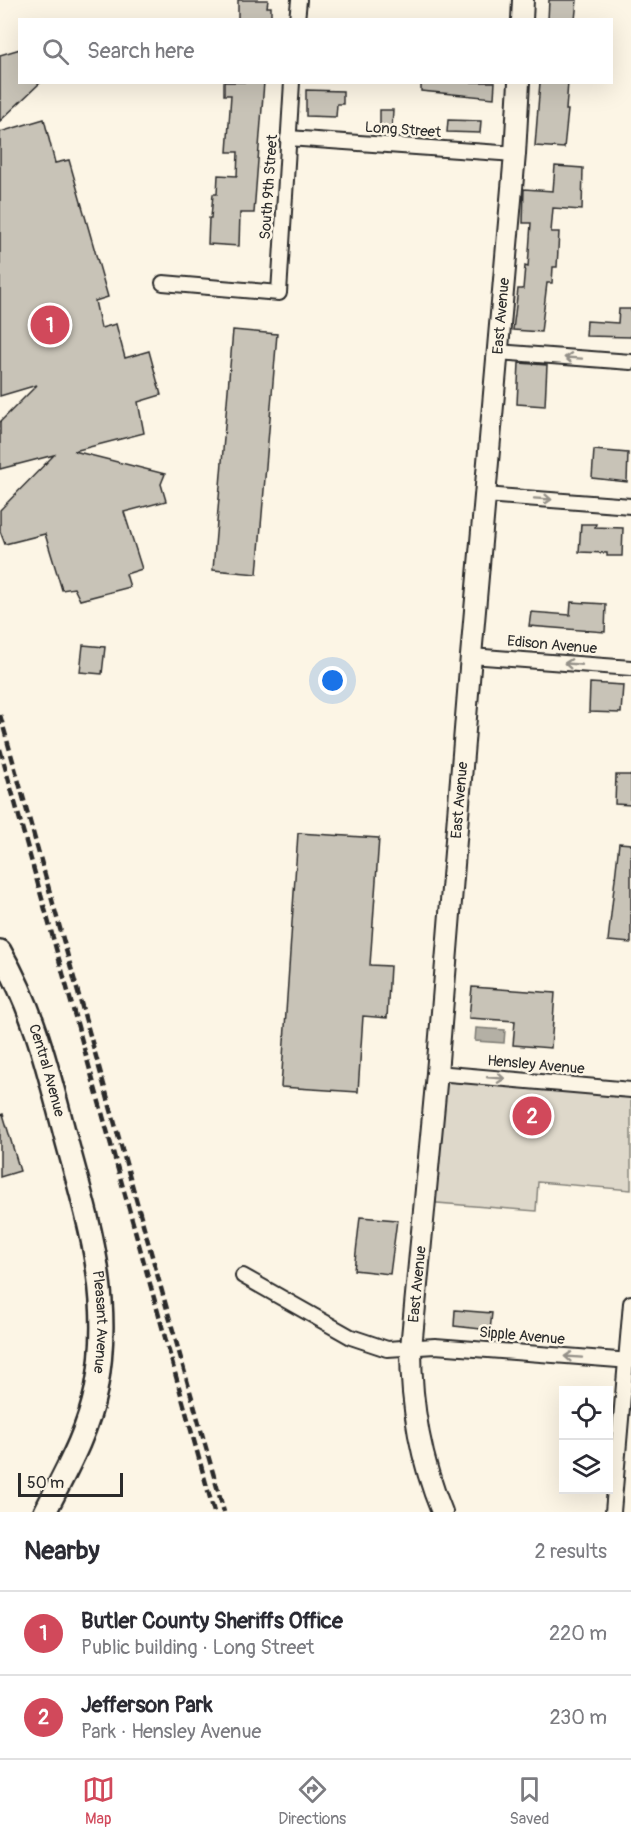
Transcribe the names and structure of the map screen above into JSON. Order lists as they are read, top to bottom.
{
  "streets": {
    "main road": ["Central Avenue", "Pleasant Avenue"],
    "street": [
      "Long Street",
      "South 9th Street",
      "East Avenue",
      "Edison Avenue",
      "Hensley Avenue",
      "Sipple Avenue"
    ]
  },
  "crossings": [
    ["Long Street", "South 9th Street"],
    ["Long Street", "East Avenue"],
    ["East Avenue", "Edison Avenue"],
    ["East Avenue", "Hensley Avenue"],
    ["East Avenue", "Sipple Avenue"],
    ["Central Avenue", "Pleasant Avenue"]
  ],
  "one_way": ["Edison Avenue", "Hensley Avenue", "Sipple Avenue"],
  "scale_bar": "50 m",
  "page": {
    "search": "Search here",
    "pins": ["1", "2"],
    "scale": "50 m",
    "heading": ["Nearby", "2 results"],
    "list": [
      {
        "mark": "1",
        "name": "Butler County Sheriffs Office",
        "note": "Public building · Long Street",
        "value": "220 m"
      },
      {
        "mark": "2",
        "name": "Jefferson Park",
        "note": "Park · Hensley Avenue",
        "value": "230 m"
      }
    ],
    "nav": ["Map", "Directions", "Saved"]
  }
}
